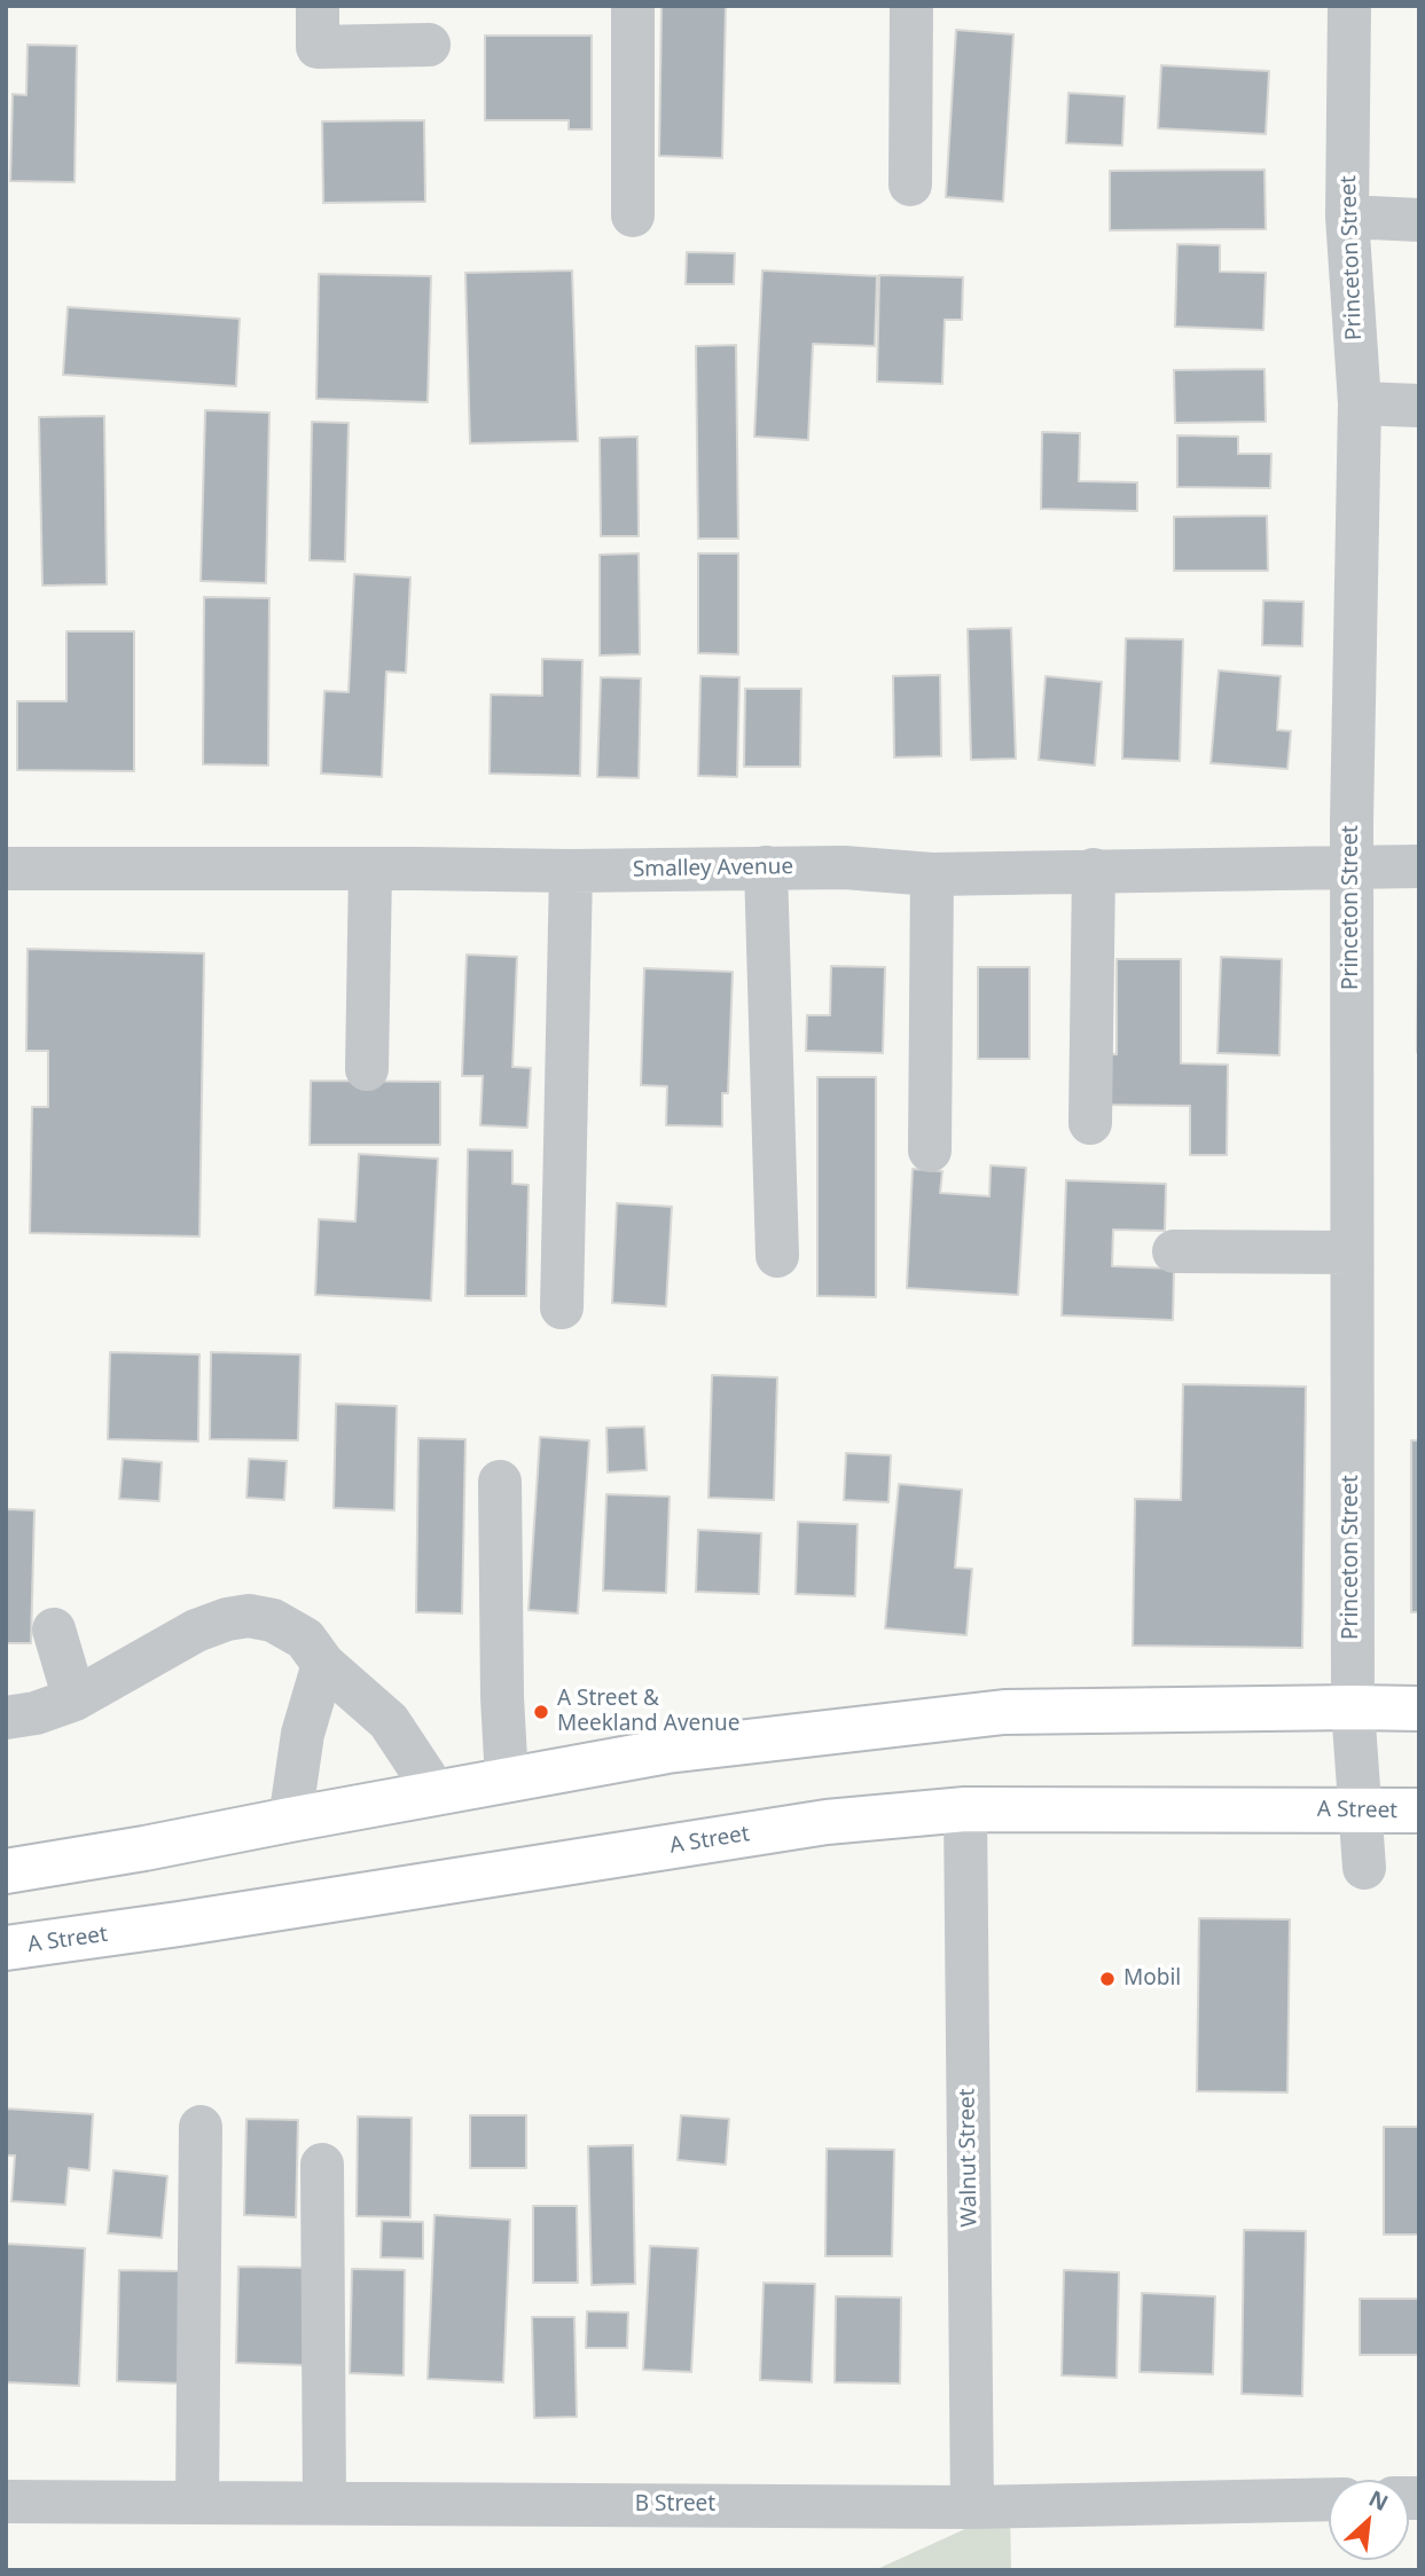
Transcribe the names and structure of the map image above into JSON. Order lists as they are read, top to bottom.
{
  "streets": {
    "main road": ["A Street"],
    "street": [
      "Princeton Street",
      "Smalley Avenue",
      "Walnut Street",
      "B Street"
    ]
  },
  "crossings": [
    ["Princeton Street", "Smalley Avenue"],
    ["Princeton Street", "A Street"],
    ["A Street", "Walnut Street"],
    ["Walnut Street", "B Street"]
  ],
  "places": ["A Street & Meekland Avenue", "Mobil"],
  "north": "top right"
}
